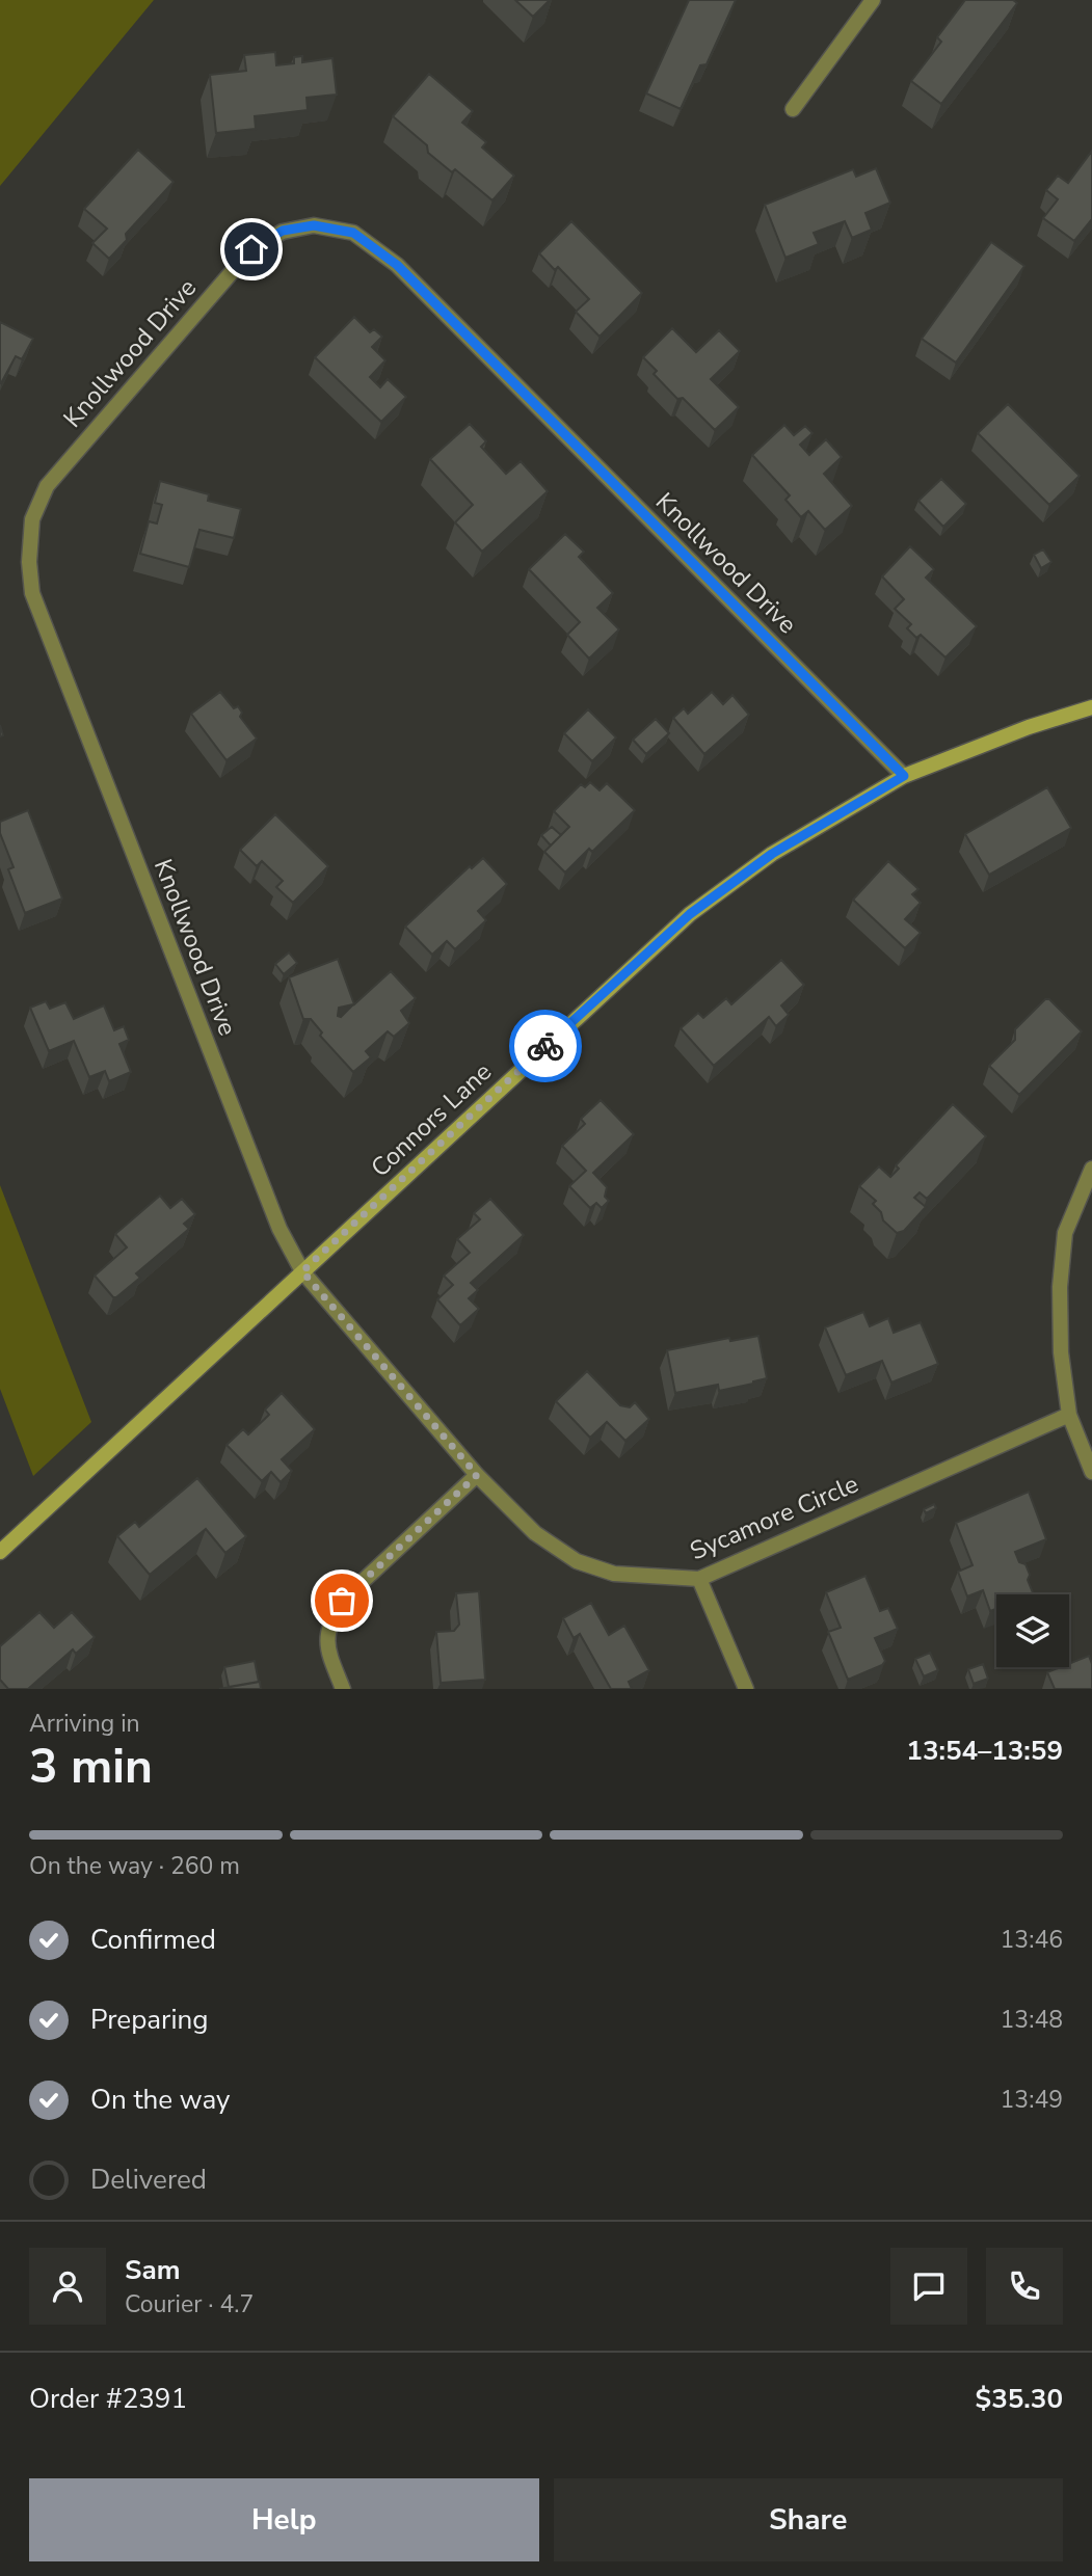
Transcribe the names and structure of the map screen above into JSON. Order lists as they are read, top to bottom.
{
  "streets": {
    "street": ["Knollwood Drive", "Connors Lane", "Sycamore Circle"]
  },
  "crossings": [
    ["Knollwood Drive", "Connors Lane"],
    ["Knollwood Drive", "Sycamore Circle"],
    ["Connors Lane", "Sycamore Circle"]
  ],
  "page": {
    "heading": ["3 min", "Arriving in", "13:54–13:59"],
    "panel": [
      "Sam",
      "Courier · 4.7",
      "Order #2391",
      "$35.30"
    ],
    "bar": "On the way · 260 m",
    "list": [
      ["Confirmed", "13:46"],
      ["Preparing", "13:48"],
      ["On the way", "13:49"],
      "Delivered"
    ],
    "buttons": ["Help", "Share"]
  }
}
